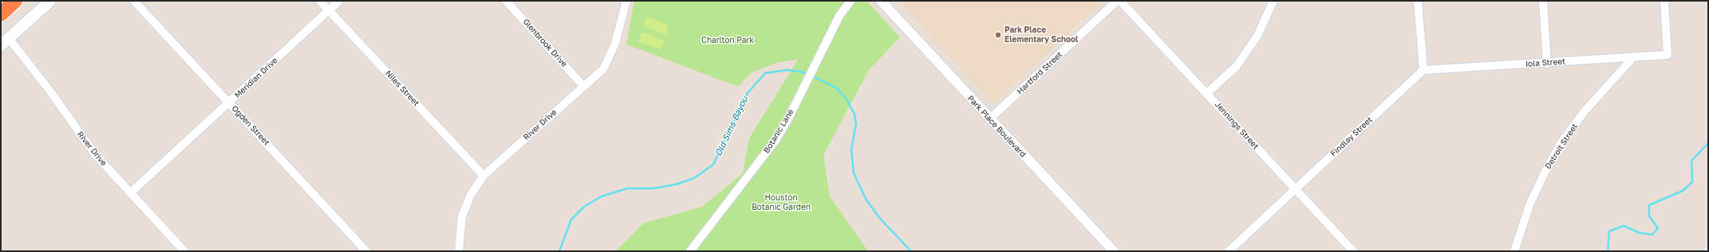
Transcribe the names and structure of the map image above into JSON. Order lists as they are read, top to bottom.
{
  "streets": {
    "street": [
      "Glenbrook Drive",
      "Iola Street",
      "Hartford Street",
      "Meridian Drive",
      "Niles Street",
      "River Drive",
      "Ogden Street",
      "Jennings Street",
      "Park Place Boulevard",
      "Botanic Lane",
      "Findlay Street",
      "Detroit Street"
    ]
  },
  "crossings": [
    ["Glenbrook Drive", "River Drive"],
    ["Iola Street", "Findlay Street"],
    ["Iola Street", "Detroit Street"],
    ["Hartford Street", "Park Place Boulevard"],
    ["Meridian Drive", "Niles Street"],
    ["Meridian Drive", "River Drive"],
    ["Meridian Drive", "Ogden Street"],
    ["Niles Street", "River Drive"],
    ["Jennings Street", "Findlay Street"]
  ],
  "water": ["Old Sims Bayou"],
  "parks": ["Charlton Park", "Houston Botanic Garden"],
  "places": ["Park Place Elementary School"]
}
